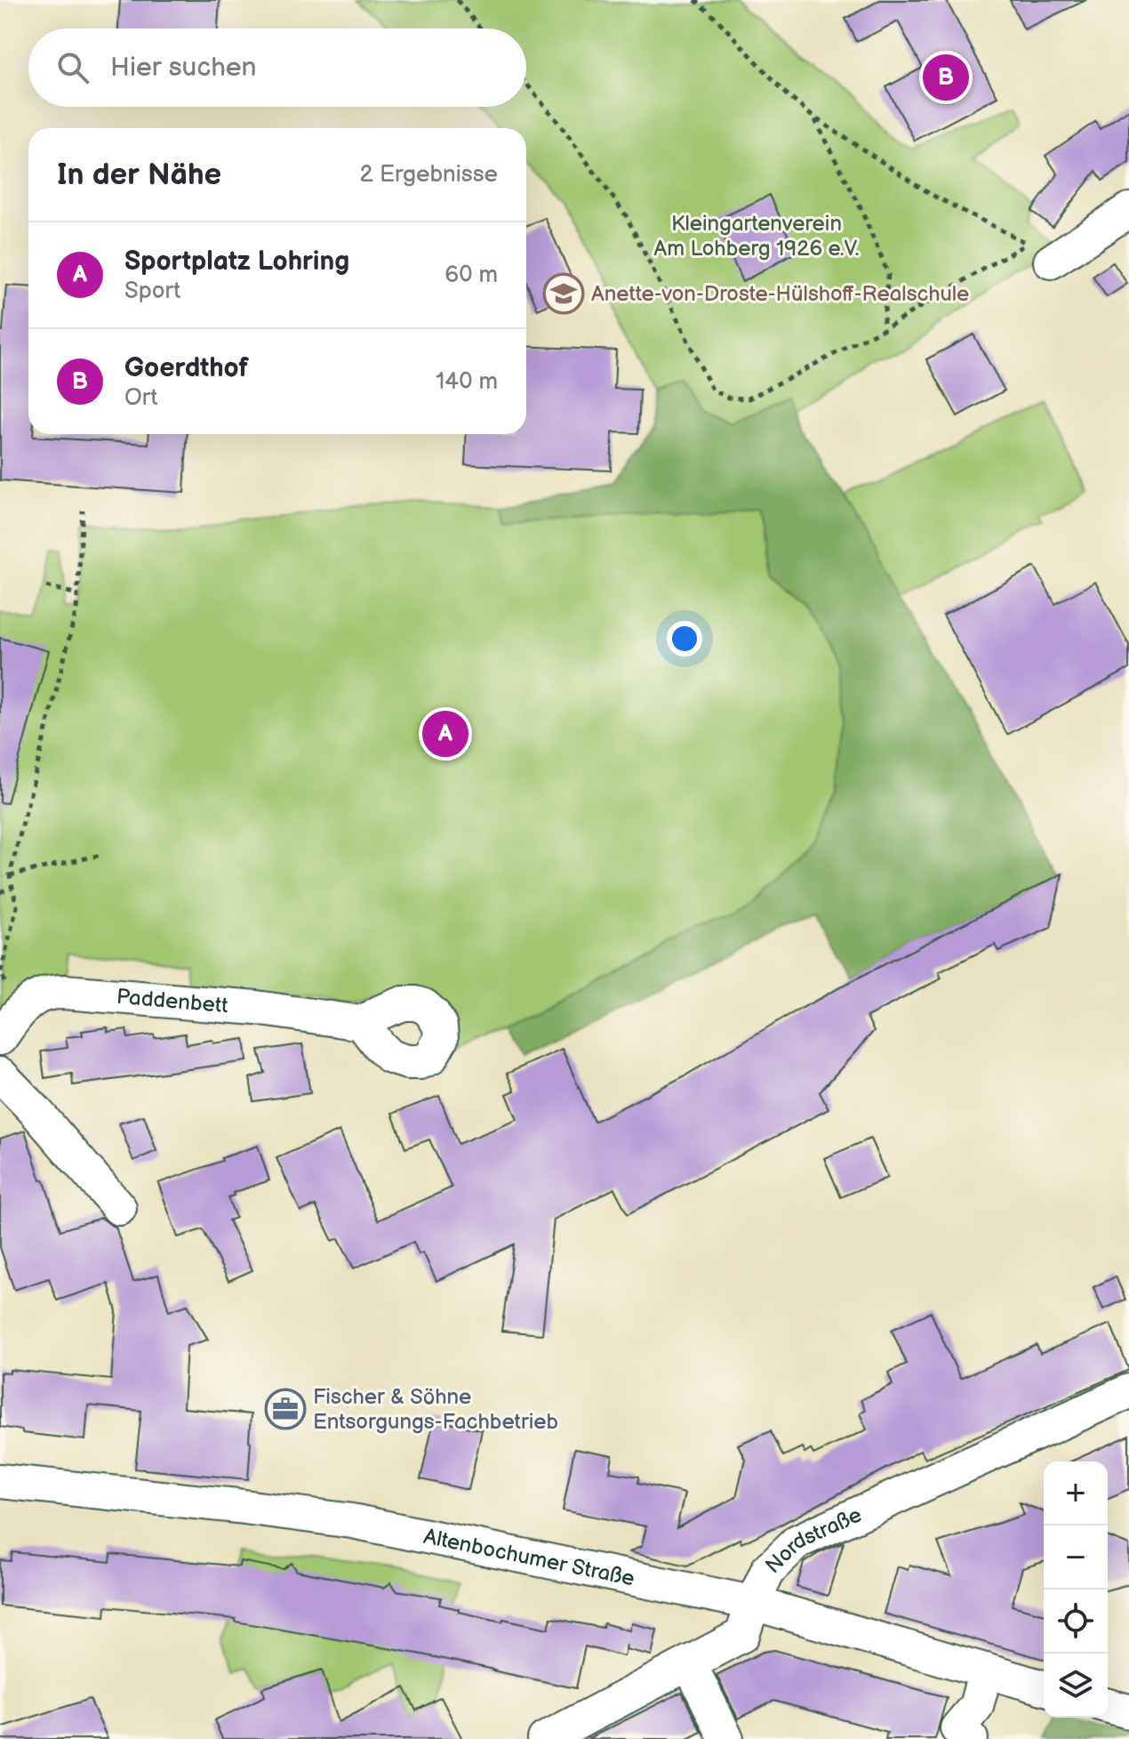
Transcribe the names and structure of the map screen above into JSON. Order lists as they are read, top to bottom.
{
  "streets": {
    "street": ["Paddenbett", "Nordstraße", "Altenbochumer Straße"]
  },
  "crossings": [
    ["Nordstraße", "Altenbochumer Straße"]
  ],
  "parks": ["Kleingartenverein Am Lohberg 1926 e.V."],
  "places": {
    "school or university": ["Anette-von-Droste-Hülshoff-Realschule"],
    "office": ["Fischer & Söhne Entsorgungs-Fachbetrieb"]
  },
  "page": {
    "search": "Hier suchen",
    "pins": ["B", "A"],
    "heading": ["In der Nähe", "2 Ergebnisse"],
    "list": [
      {
        "mark": "A",
        "name": "Sportplatz Lohring",
        "note": "Sport",
        "value": "60 m"
      },
      {
        "mark": "B",
        "name": "Goerdthof",
        "note": "Ort",
        "value": "140 m"
      }
    ],
    "map_buttons": ["+", "−"]
  }
}
